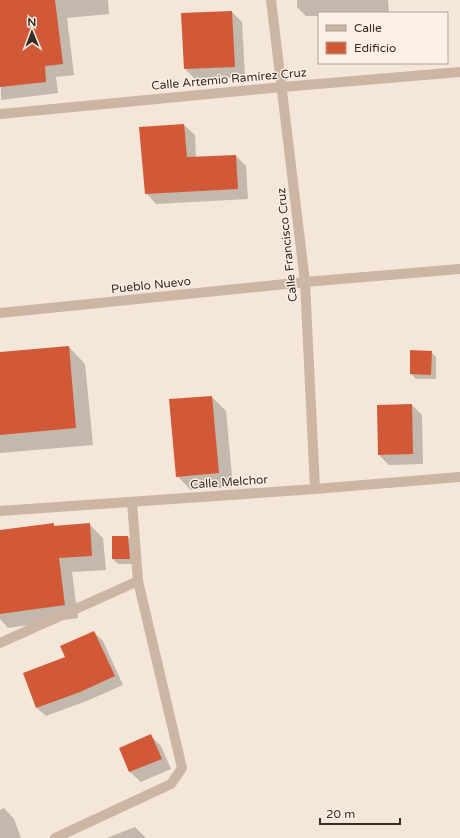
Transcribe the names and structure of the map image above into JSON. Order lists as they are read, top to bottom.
{
  "streets": {
    "street": [
      "Calle Artemio Ramírez Cruz",
      "Calle Francisco Cruz",
      "Pueblo Nuevo",
      "Calle Melchor"
    ]
  },
  "crossings": [
    ["Calle Artemio Ramírez Cruz", "Calle Francisco Cruz"],
    ["Calle Francisco Cruz", "Pueblo Nuevo"],
    ["Calle Francisco Cruz", "Calle Melchor"]
  ],
  "legend": ["Calle", "Edificio"],
  "scale_bar": "20 m",
  "north": "top"
}
